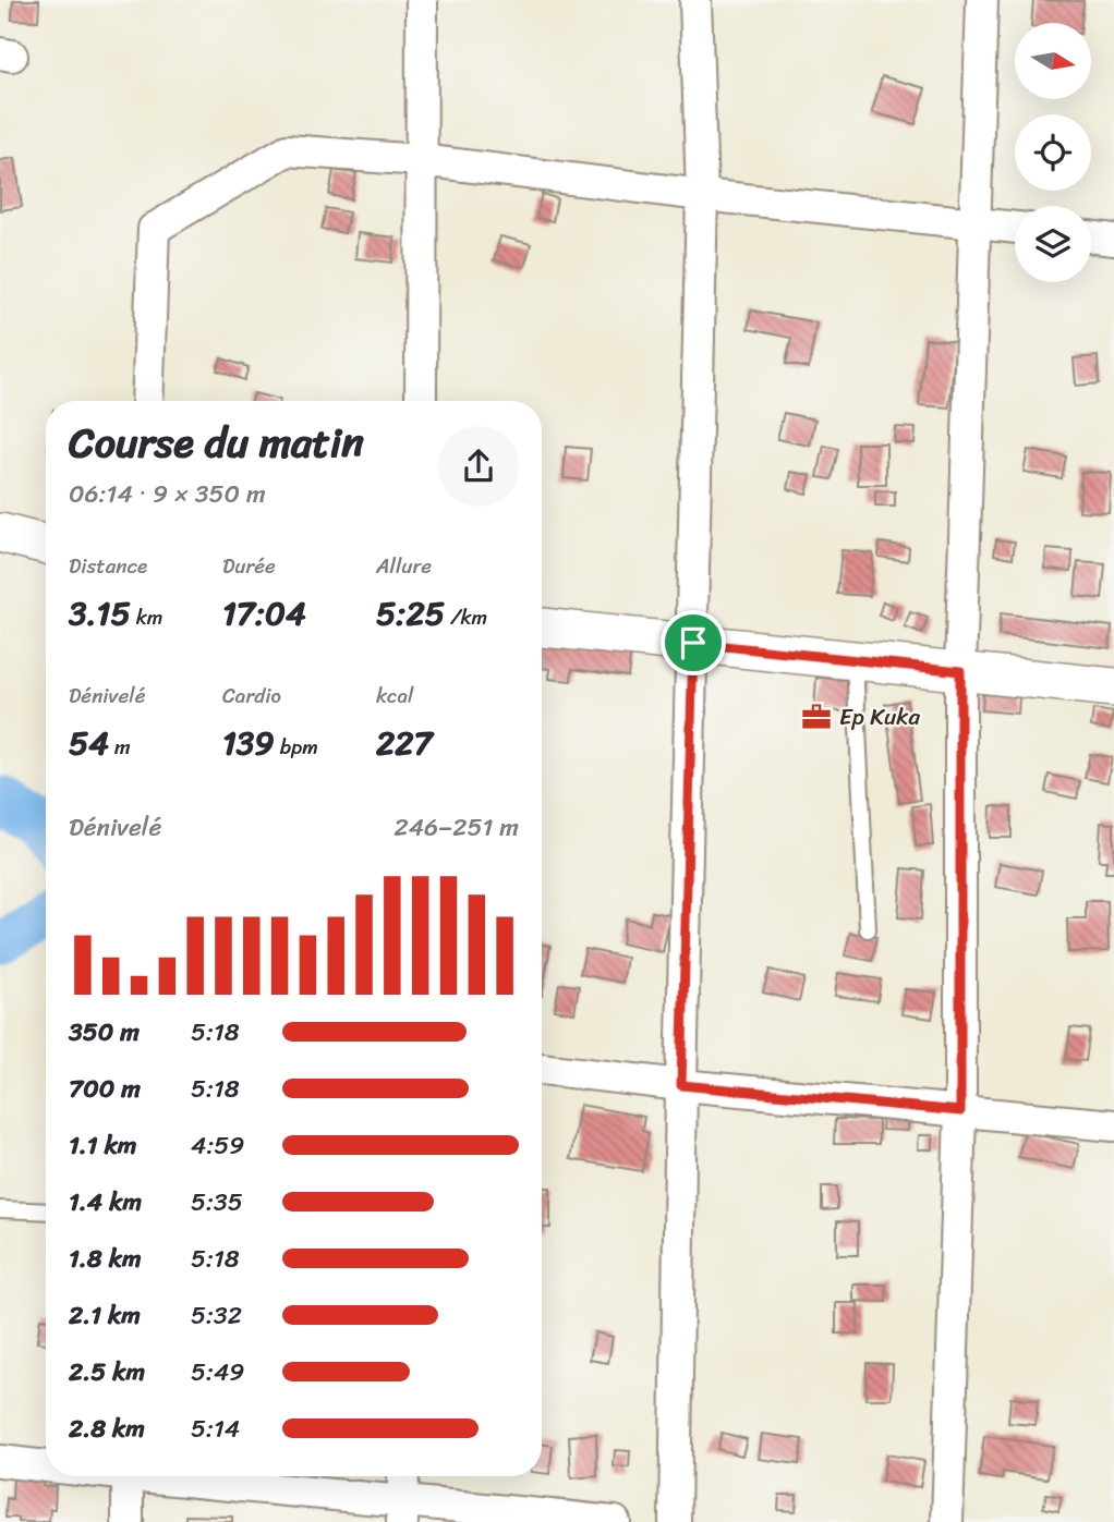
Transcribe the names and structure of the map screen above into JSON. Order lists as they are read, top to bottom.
{
  "places": {
    "office": ["Ep Kuka"]
  },
  "north": "right",
  "page": {
    "heading": ["Course du matin", "06:14 · 9 × 350 m"],
    "stats": [
      ["Distance", "3.15 km"],
      ["Durée", "17:04"],
      ["Allure", "5:25 /km"],
      ["Dénivelé", "54 m"],
      ["Cardio", "139 bpm"],
      ["kcal", "227"]
    ],
    "chart": ["Dénivelé", "246–251 m"],
    "list": [
      {
        "name": "350 m",
        "note": "5:18"
      },
      {
        "name": "700 m",
        "note": "5:18"
      },
      {
        "name": "1.1 km",
        "note": "4:59"
      },
      {
        "name": "1.4 km",
        "note": "5:35"
      },
      {
        "name": "1.8 km",
        "note": "5:18"
      },
      {
        "name": "2.1 km",
        "note": "5:32"
      },
      {
        "name": "2.5 km",
        "note": "5:49"
      },
      {
        "name": "2.8 km",
        "note": "5:14"
      }
    ]
  }
}
